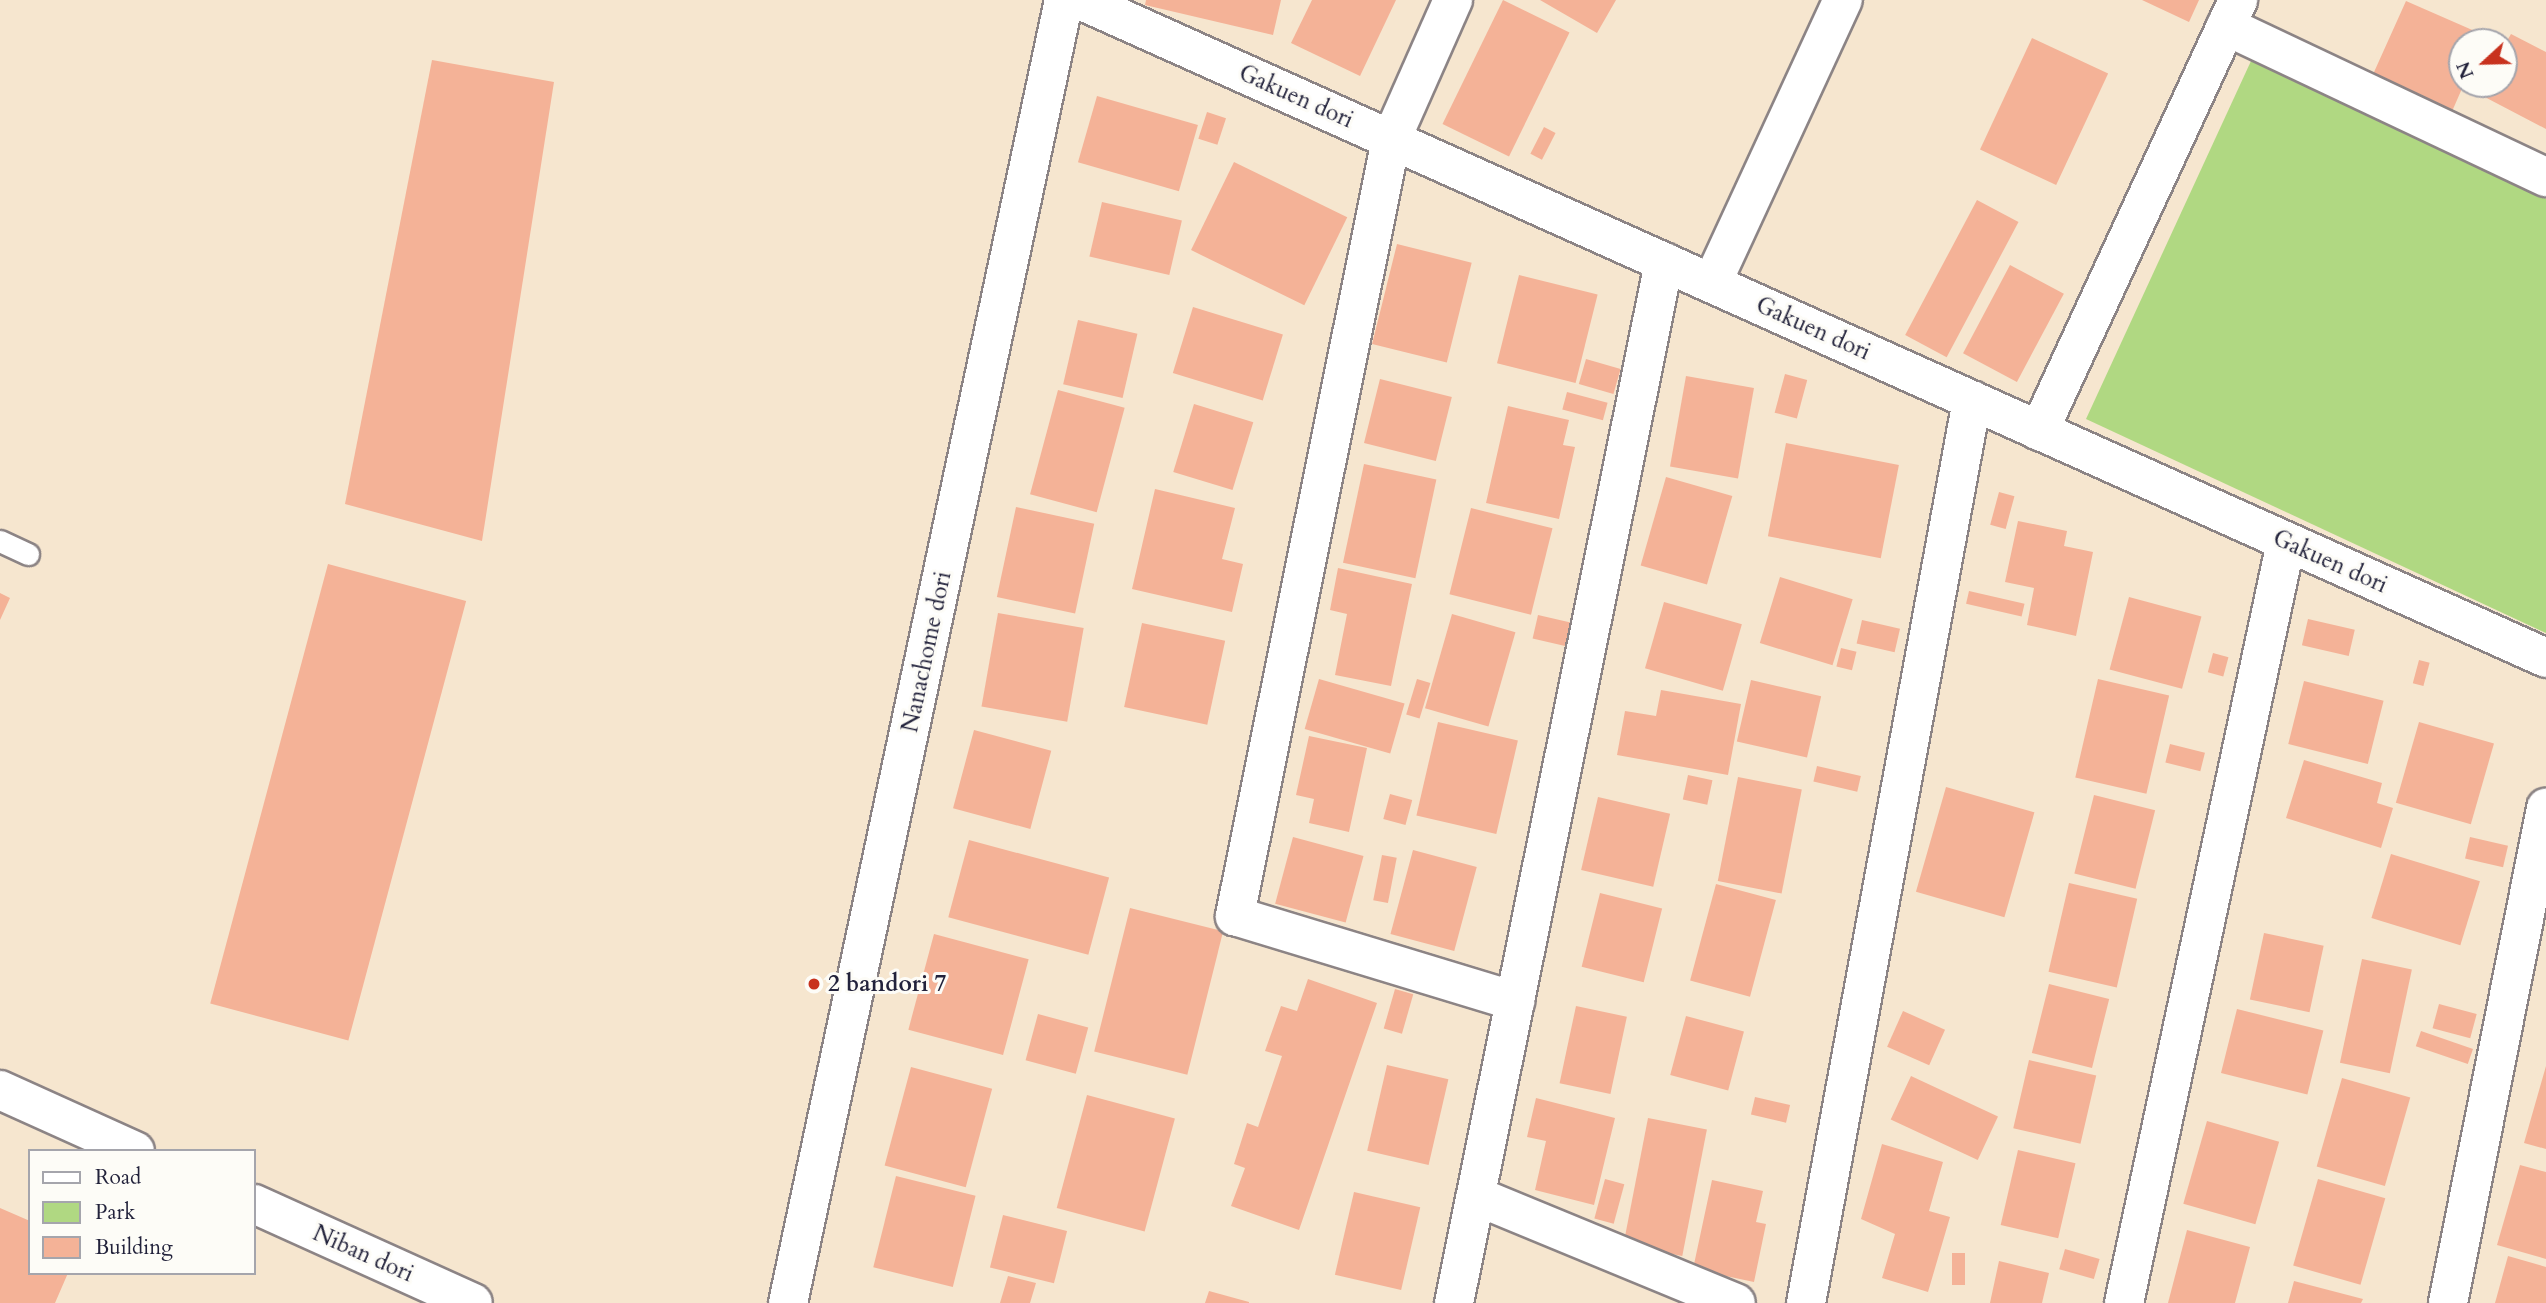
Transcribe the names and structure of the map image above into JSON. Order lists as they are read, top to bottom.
{
  "streets": {
    "street": ["Gakuen dori", "Nanachome dori", "Niban dori"]
  },
  "places": ["2 bandori 7"],
  "legend": ["Road", "Park", "Building"],
  "north": "left"
}
